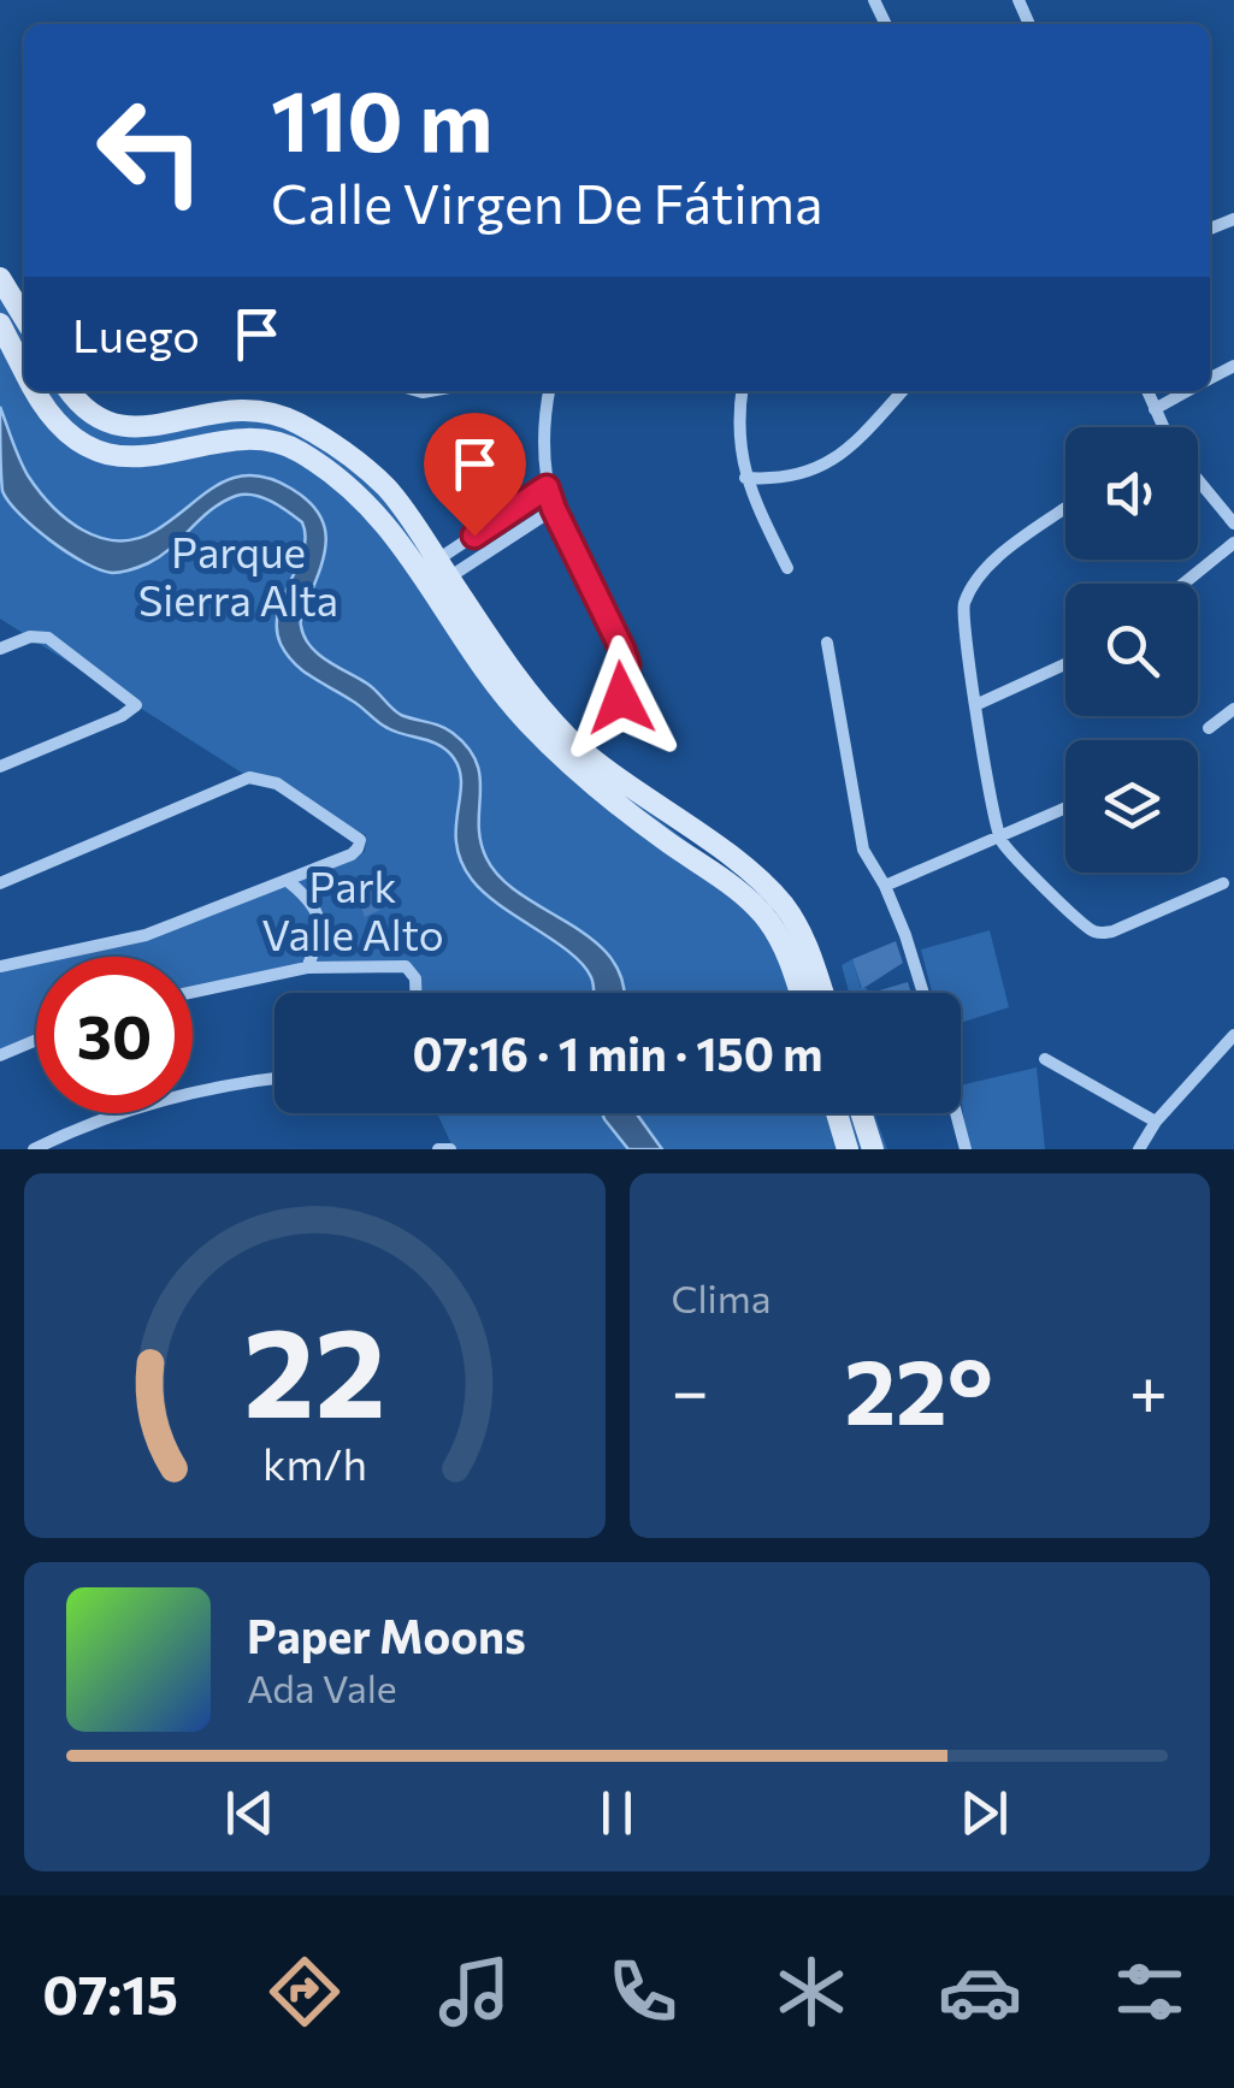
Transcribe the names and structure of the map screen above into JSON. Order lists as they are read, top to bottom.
{
  "parks": ["Parque Sierra Alta", "Park Valle Alto"],
  "page": {
    "turn": ["110 m", "Calle Virgen De Fátima"],
    "then": "Luego",
    "limit": "30",
    "trip": "07:16 · 1 min · 150 m",
    "tile": "Clima",
    "heat": ["−", "22°", "+"],
    "song": ["Paper Moons", "Ada Vale"],
    "tabs": "07:15",
    "gauge": ["22", "km/h"]
  }
}
